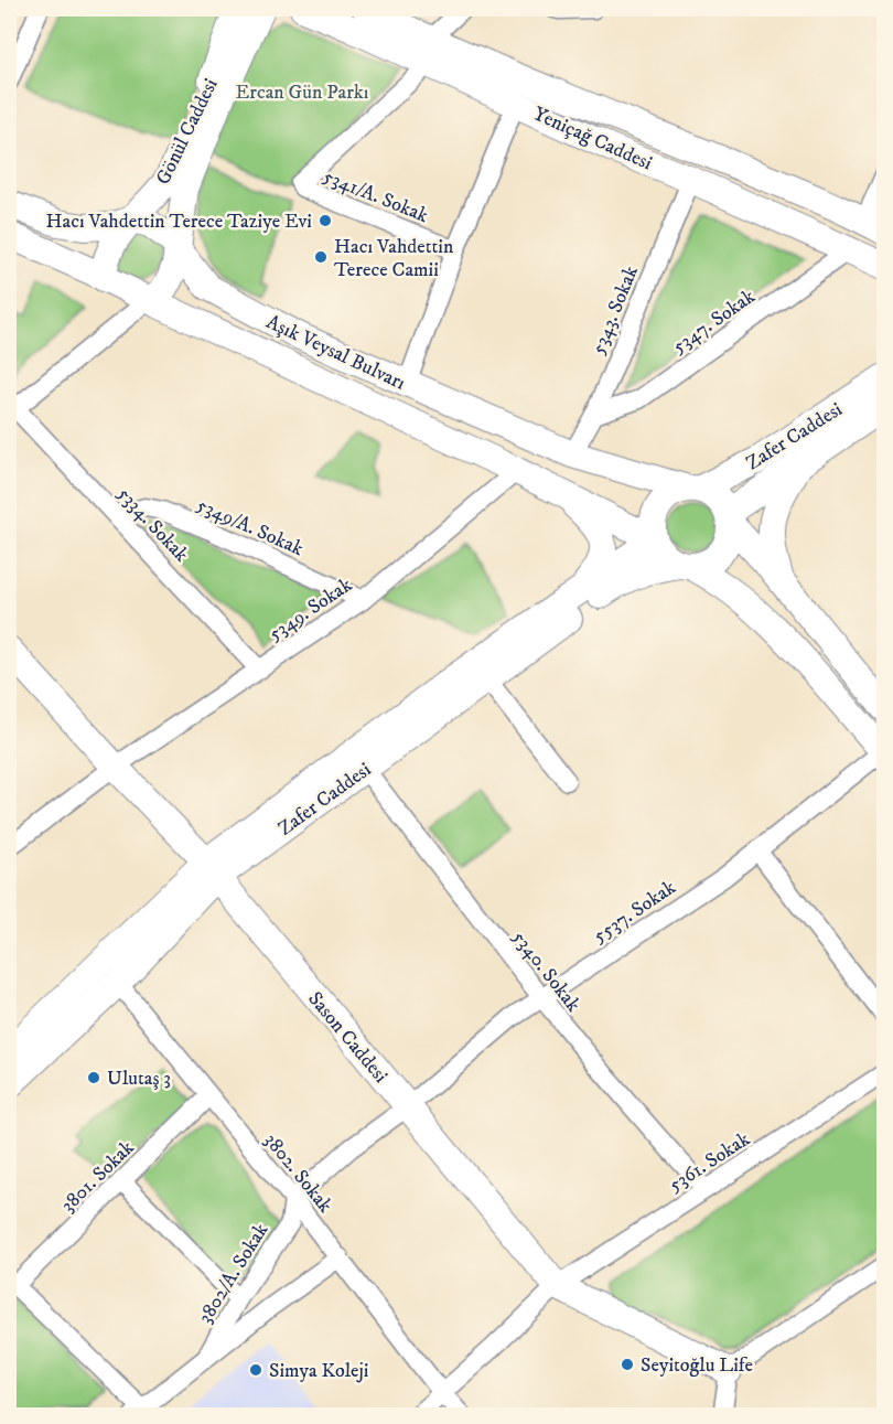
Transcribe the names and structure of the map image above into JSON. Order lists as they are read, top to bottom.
{
  "streets": {
    "main road": [
      "Gönül Caddesi",
      "Yeniçağ Caddesi",
      "Aşık Veysal Bulvarı",
      "Zafer Caddesi",
      "Sason Caddesi"
    ],
    "street": [
      "5341/A. Sokak",
      "5343. Sokak",
      "5347. Sokak",
      "5334. Sokak",
      "5349/A. Sokak",
      "5349. Sokak",
      "5537. Sokak",
      "5340. Sokak",
      "5361. Sokak",
      "3802. Sokak",
      "3801. Sokak",
      "3802/A. Sokak"
    ]
  },
  "crossings": [
    ["Gönül Caddesi", "Aşık Veysal Bulvarı"],
    ["Yeniçağ Caddesi", "5341/A. Sokak"],
    ["Yeniçağ Caddesi", "5343. Sokak"],
    ["Yeniçağ Caddesi", "5347. Sokak"],
    ["5343. Sokak", "5347. Sokak"],
    ["5343. Sokak", "Aşık Veysal Bulvarı"],
    ["Aşık Veysal Bulvarı", "Zafer Caddesi"],
    ["Aşık Veysal Bulvarı", "5349. Sokak"],
    ["Zafer Caddesi", "5340. Sokak"],
    ["Zafer Caddesi", "Sason Caddesi"],
    ["Zafer Caddesi", "3802. Sokak"],
    ["5334. Sokak", "5349/A. Sokak"],
    ["5334. Sokak", "5349. Sokak"],
    ["5349/A. Sokak", "5349. Sokak"],
    ["5349. Sokak", "Sason Caddesi"],
    ["5537. Sokak", "5340. Sokak"],
    ["5537. Sokak", "Sason Caddesi"],
    ["5340. Sokak", "5361. Sokak"],
    ["Sason Caddesi", "5361. Sokak"],
    ["5361. Sokak", "3802. Sokak"],
    ["3802. Sokak", "3801. Sokak"],
    ["3802. Sokak", "3802/A. Sokak"]
  ],
  "parks": ["Ercan Gün Parkı"],
  "places": [
    "Hacı Vahdettin Terece Taziye Evi",
    "Hacı Vahdettin Terece Camii",
    "Ulutaş 3",
    "Seyitoğlu Life",
    "Simya Koleji"
  ]
}
